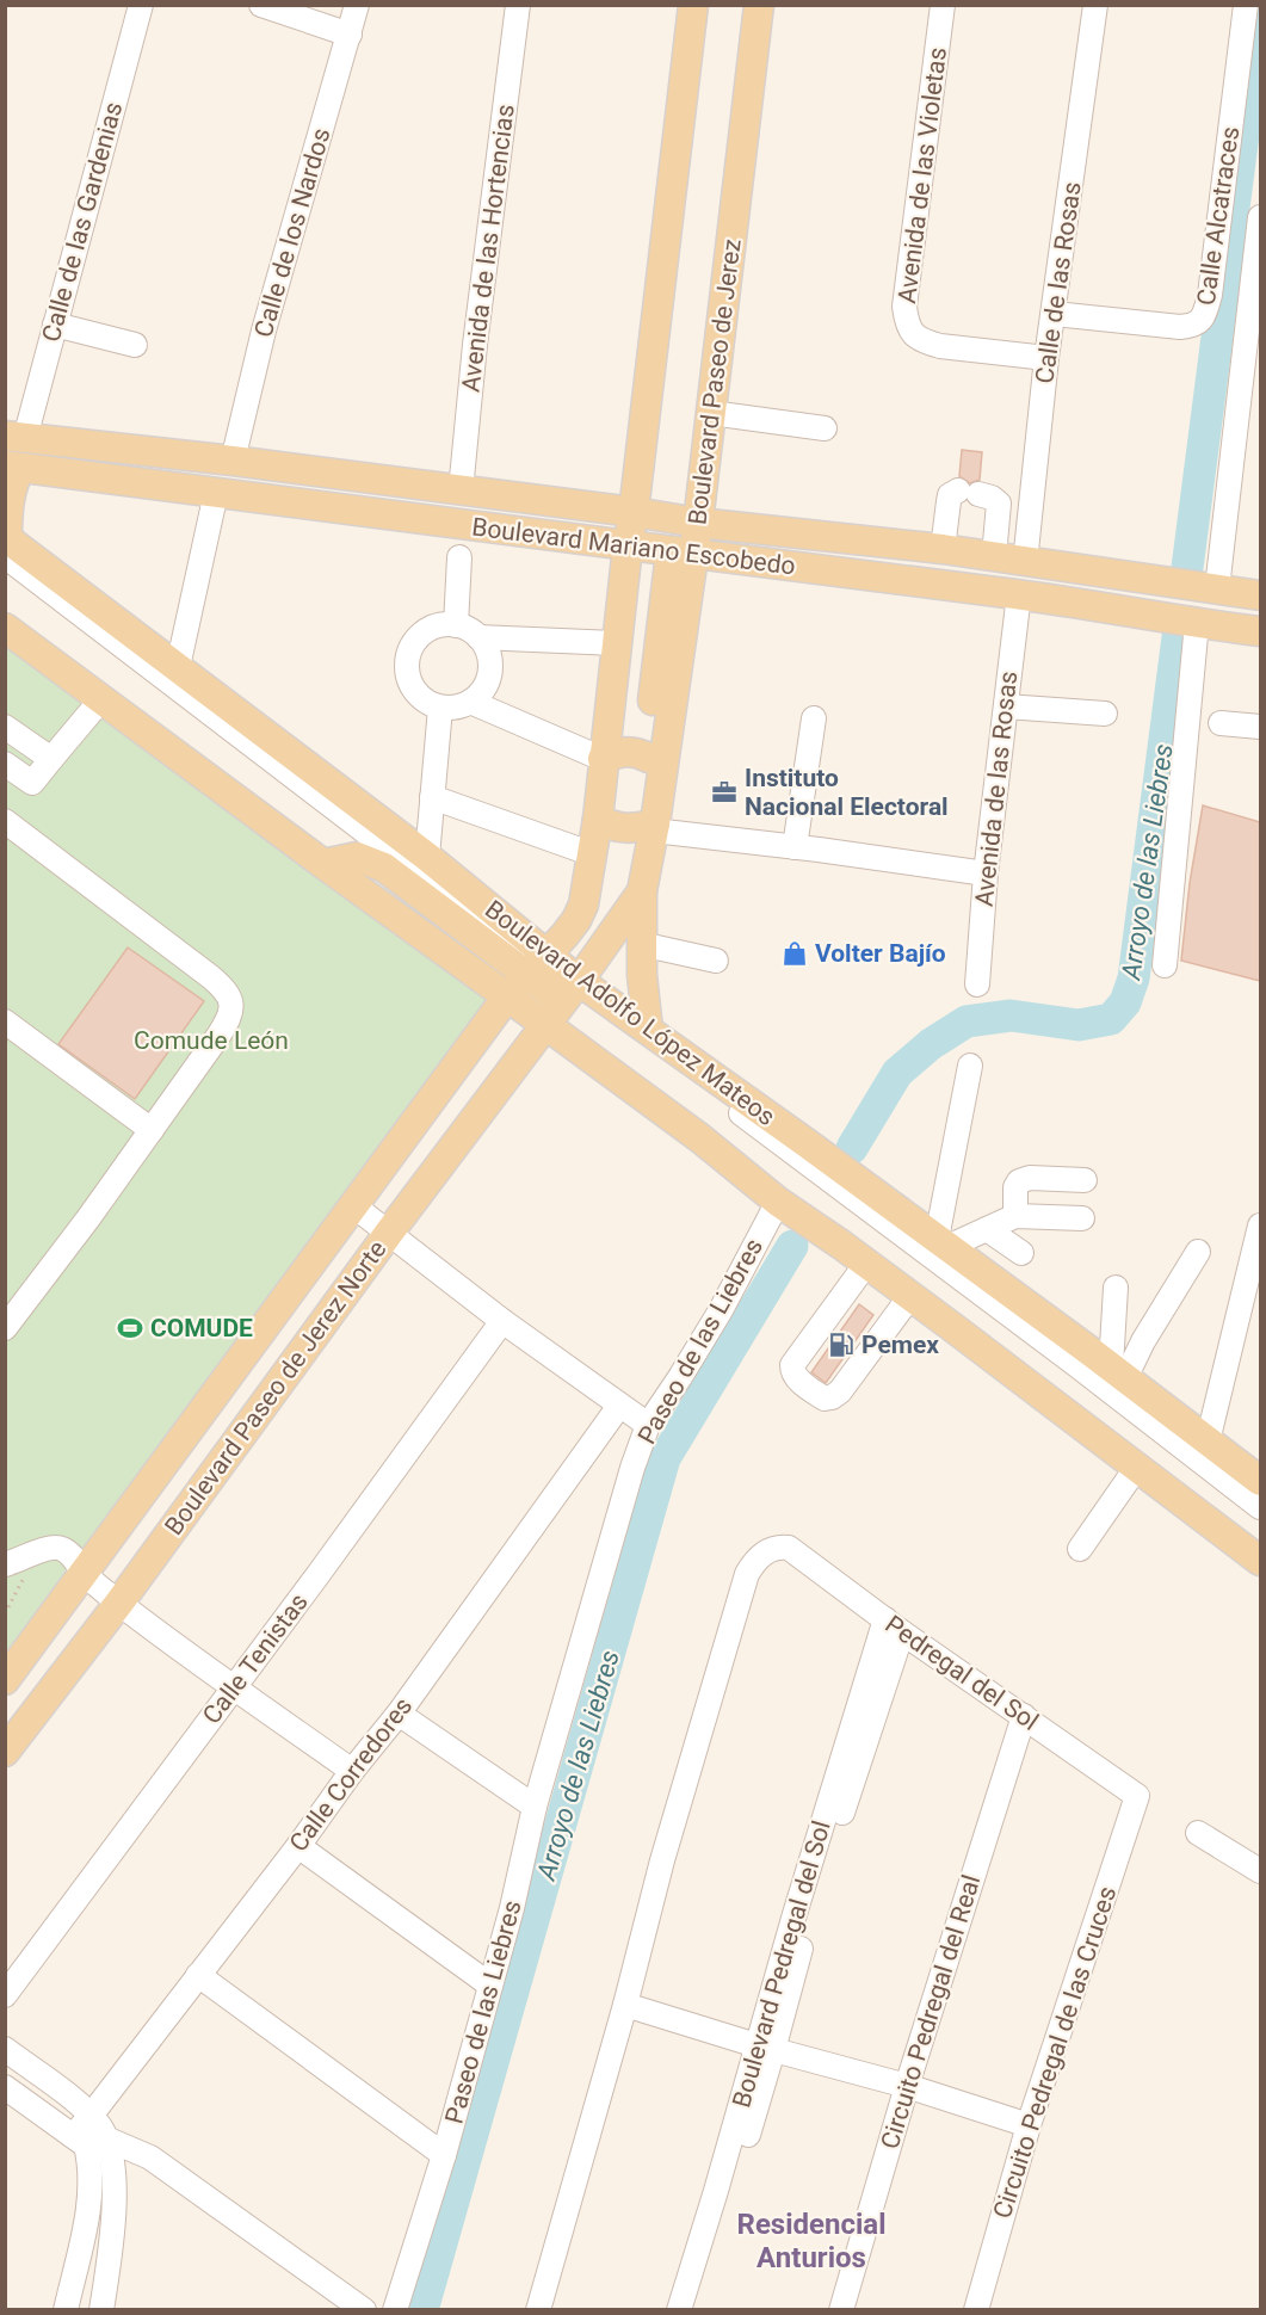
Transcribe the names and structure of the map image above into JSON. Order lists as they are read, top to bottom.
{
  "streets": {
    "main road": [
      "Boulevard Paseo de Jerez",
      "Boulevard Mariano Escobedo",
      "Boulevard Adolfo López Mateos",
      "Boulevard Paseo de Jerez Norte"
    ],
    "street": [
      "Avenida de las Violetas",
      "Calle Alcatraces",
      "Calle de las Gardenias",
      "Calle de los Nardos",
      "Avenida de las Hortencias",
      "Calle de las Rosas",
      "Avenida de las Rosas",
      "Paseo de las Liebres",
      "Calle Tenistas",
      "Pedregal del Sol",
      "Calle Corredores",
      "Boulevard Pedregal del Sol",
      "Circuito Pedregal del Real",
      "Circuito Pedregal de las Cruces"
    ]
  },
  "crossings": [
    ["Avenida de las Violetas", "Calle de las Rosas"],
    ["Calle Alcatraces", "Calle de las Rosas"],
    ["Calle de las Gardenias", "Boulevard Mariano Escobedo"],
    ["Calle de los Nardos", "Boulevard Mariano Escobedo"],
    ["Avenida de las Hortencias", "Boulevard Mariano Escobedo"],
    ["Calle de las Rosas", "Boulevard Mariano Escobedo"],
    ["Boulevard Paseo de Jerez", "Boulevard Mariano Escobedo"],
    ["Boulevard Paseo de Jerez", "Boulevard Adolfo López Mateos"],
    ["Boulevard Paseo de Jerez", "Boulevard Paseo de Jerez Norte"],
    ["Boulevard Mariano Escobedo", "Avenida de las Rosas"],
    ["Pedregal del Sol", "Boulevard Pedregal del Sol"],
    ["Pedregal del Sol", "Circuito Pedregal del Real"],
    ["Pedregal del Sol", "Circuito Pedregal de las Cruces"]
  ],
  "districts": ["Residencial Anturios"],
  "water": ["Arroyo de las Liebres"],
  "parks": ["Comude León"],
  "places": {
    "office": ["Instituto Nacional Electoral"],
    "shop": ["Volter Bajío"],
    "sports": ["COMUDE"],
    "fuel station": ["Pemex"]
  }
}
